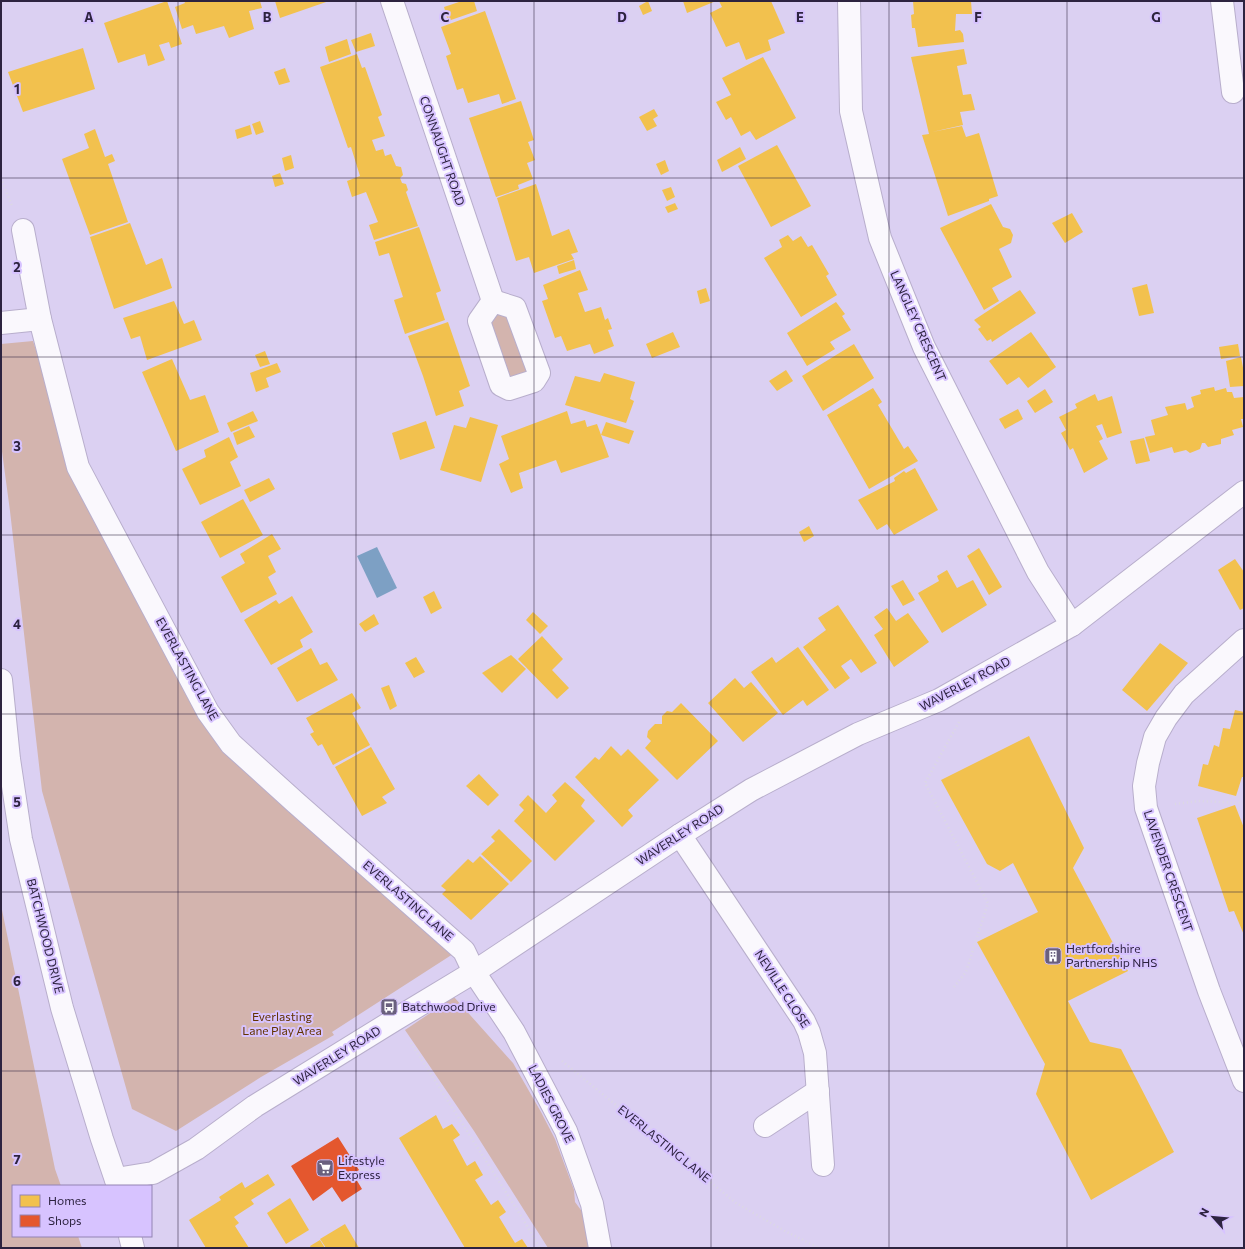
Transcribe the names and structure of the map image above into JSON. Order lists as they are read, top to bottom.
{
  "streets": {
    "street": [
      "CONNAUGHT ROAD",
      "LANGLEY CRESCENT",
      "EVERLASTING LANE",
      "WAVERLEY ROAD",
      "LAVENDER CRESCENT",
      "BATCHWOOD DRIVE",
      "NEVILLE CLOSE",
      "LADIES GROVE"
    ]
  },
  "crossings": [
    ["LANGLEY CRESCENT", "WAVERLEY ROAD"],
    ["EVERLASTING LANE", "WAVERLEY ROAD"],
    ["EVERLASTING LANE", "LADIES GROVE"],
    ["WAVERLEY ROAD", "BATCHWOOD DRIVE"],
    ["WAVERLEY ROAD", "NEVILLE CLOSE"],
    ["WAVERLEY ROAD", "LADIES GROVE"]
  ],
  "parks": ["Everlasting Lane Play Area"],
  "places": {
    "building": ["Hertfordshire Partnership NHS"],
    "bus stop": ["Batchwood Drive"],
    "supermarket": ["Lifestyle Express"]
  },
  "legend": ["Homes", "Shops"],
  "north": "top left",
  "grid": {
    "columns": [
      "A",
      "B",
      "C",
      "D",
      "E",
      "F",
      "G"
    ],
    "rows": [
      "1",
      "2",
      "3",
      "4",
      "5",
      "6",
      "7"
    ]
  }
}
